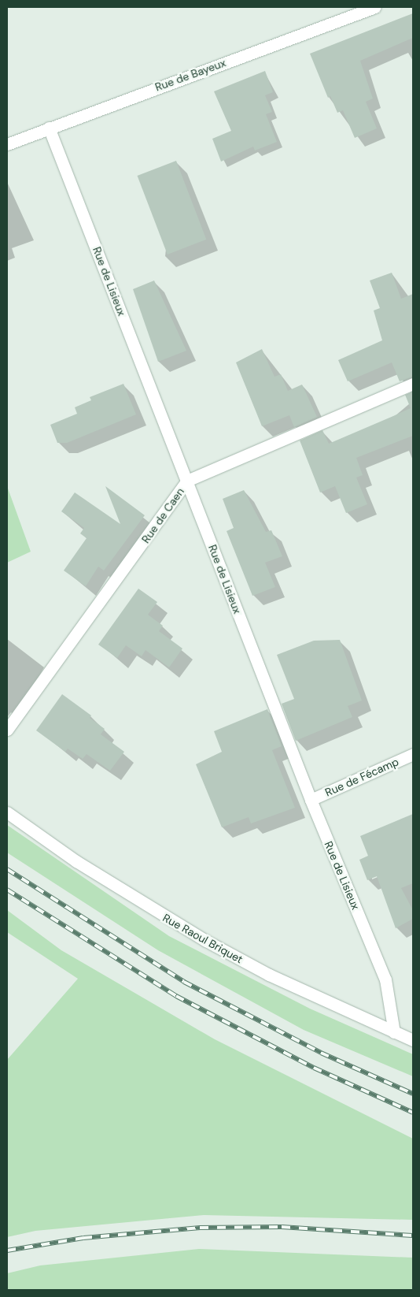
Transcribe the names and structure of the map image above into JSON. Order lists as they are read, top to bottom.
{
  "streets": {
    "street": [
      "Rue de Bayeux",
      "Rue de Lisieux",
      "Rue de Caen",
      "Rue de Fécamp",
      "Rue Raoul Briquet"
    ]
  },
  "crossings": [
    ["Rue de Bayeux", "Rue de Lisieux"],
    ["Rue de Lisieux", "Rue de Caen"],
    ["Rue de Lisieux", "Rue de Fécamp"],
    ["Rue de Lisieux", "Rue Raoul Briquet"]
  ]
}
